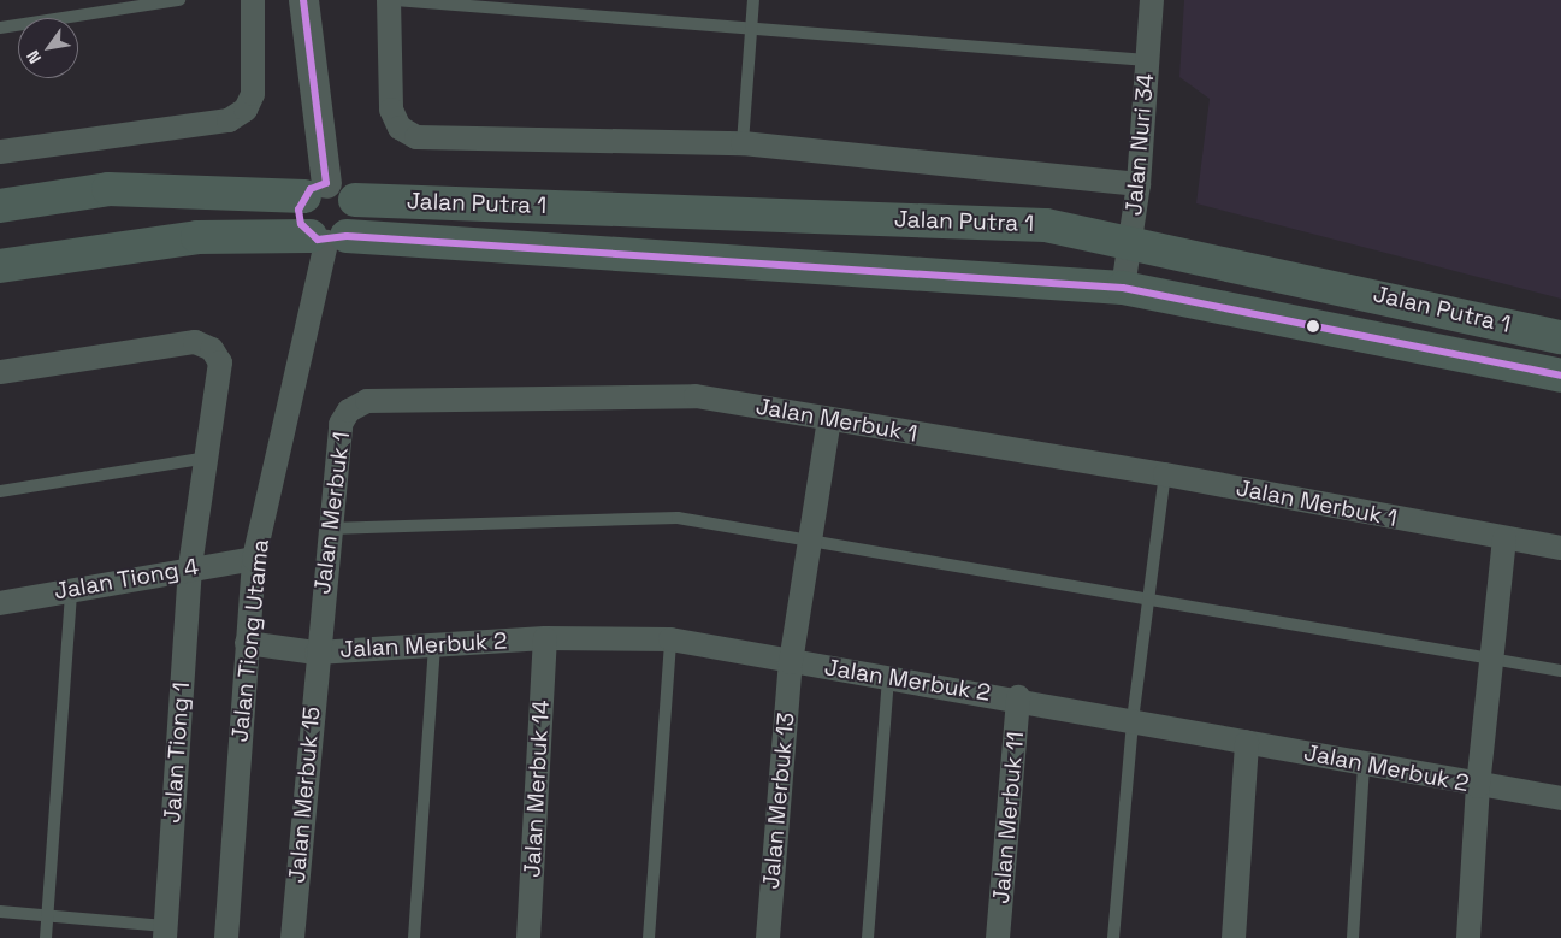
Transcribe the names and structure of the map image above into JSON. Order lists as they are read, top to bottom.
{
  "streets": {
    "main road": ["Jalan Putra 1"],
    "street": [
      "Jalan Nuri 34",
      "Jalan Merbuk 1",
      "Jalan Tiong 4",
      "Jalan Tiong Utama",
      "Jalan Merbuk 2",
      "Jalan Tiong 1",
      "Jalan Merbuk 14",
      "Jalan Merbuk 15",
      "Jalan Merbuk 13",
      "Jalan Merbuk 11"
    ]
  },
  "crossings": [
    ["Jalan Nuri 34", "Jalan Putra 1"],
    ["Jalan Putra 1", "Jalan Tiong Utama"],
    ["Jalan Merbuk 1", "Jalan Merbuk 2"],
    ["Jalan Merbuk 1", "Jalan Merbuk 15"],
    ["Jalan Merbuk 1", "Jalan Merbuk 13"],
    ["Jalan Tiong 4", "Jalan Tiong Utama"],
    ["Jalan Tiong 4", "Jalan Tiong 1"],
    ["Jalan Tiong Utama", "Jalan Merbuk 2"],
    ["Jalan Merbuk 2", "Jalan Merbuk 14"],
    ["Jalan Merbuk 2", "Jalan Merbuk 15"],
    ["Jalan Merbuk 2", "Jalan Merbuk 13"],
    ["Jalan Merbuk 2", "Jalan Merbuk 11"]
  ],
  "north": "bottom left"
}
